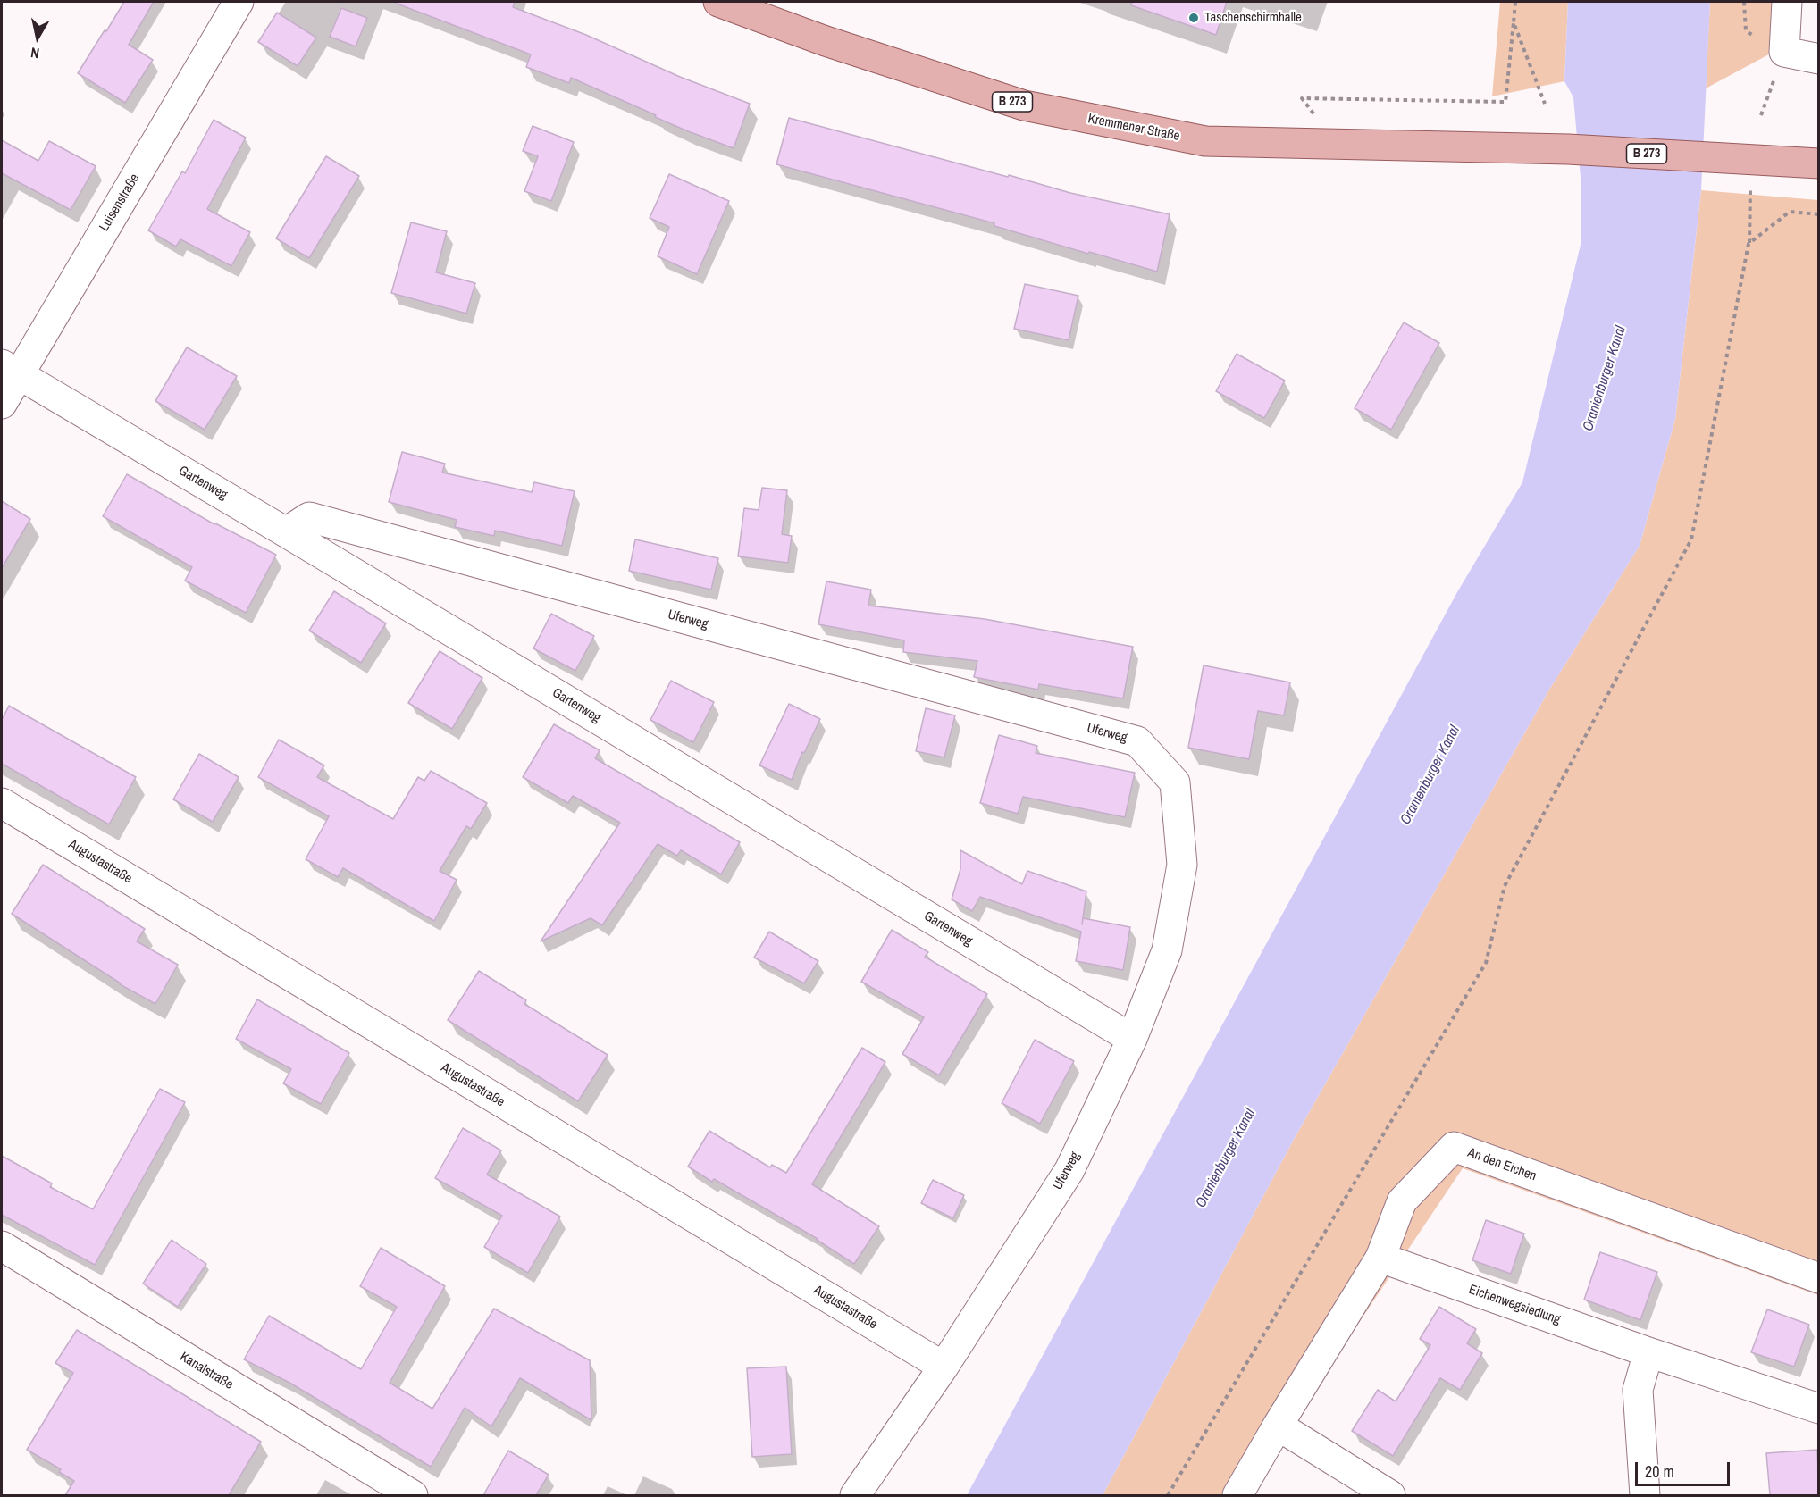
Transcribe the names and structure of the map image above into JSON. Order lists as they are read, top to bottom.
{
  "streets": {
    "main road": ["B 273", "Kremmener Straße"],
    "street": [
      "Luisenstraße",
      "Gartenweg",
      "Uferweg",
      "Augustastraße",
      "An den Eichen",
      "Eichenwegsiedlung",
      "Kanalstraße"
    ]
  },
  "crossings": [
    ["Luisenstraße", "Gartenweg"],
    ["Gartenweg", "Uferweg"],
    ["Uferweg", "Augustastraße"],
    ["An den Eichen", "Eichenwegsiedlung"]
  ],
  "water": ["Oranienburger Kanal"],
  "places": ["Taschenschirmhalle"],
  "scale_bar": "20 m",
  "north": "bottom"
}
